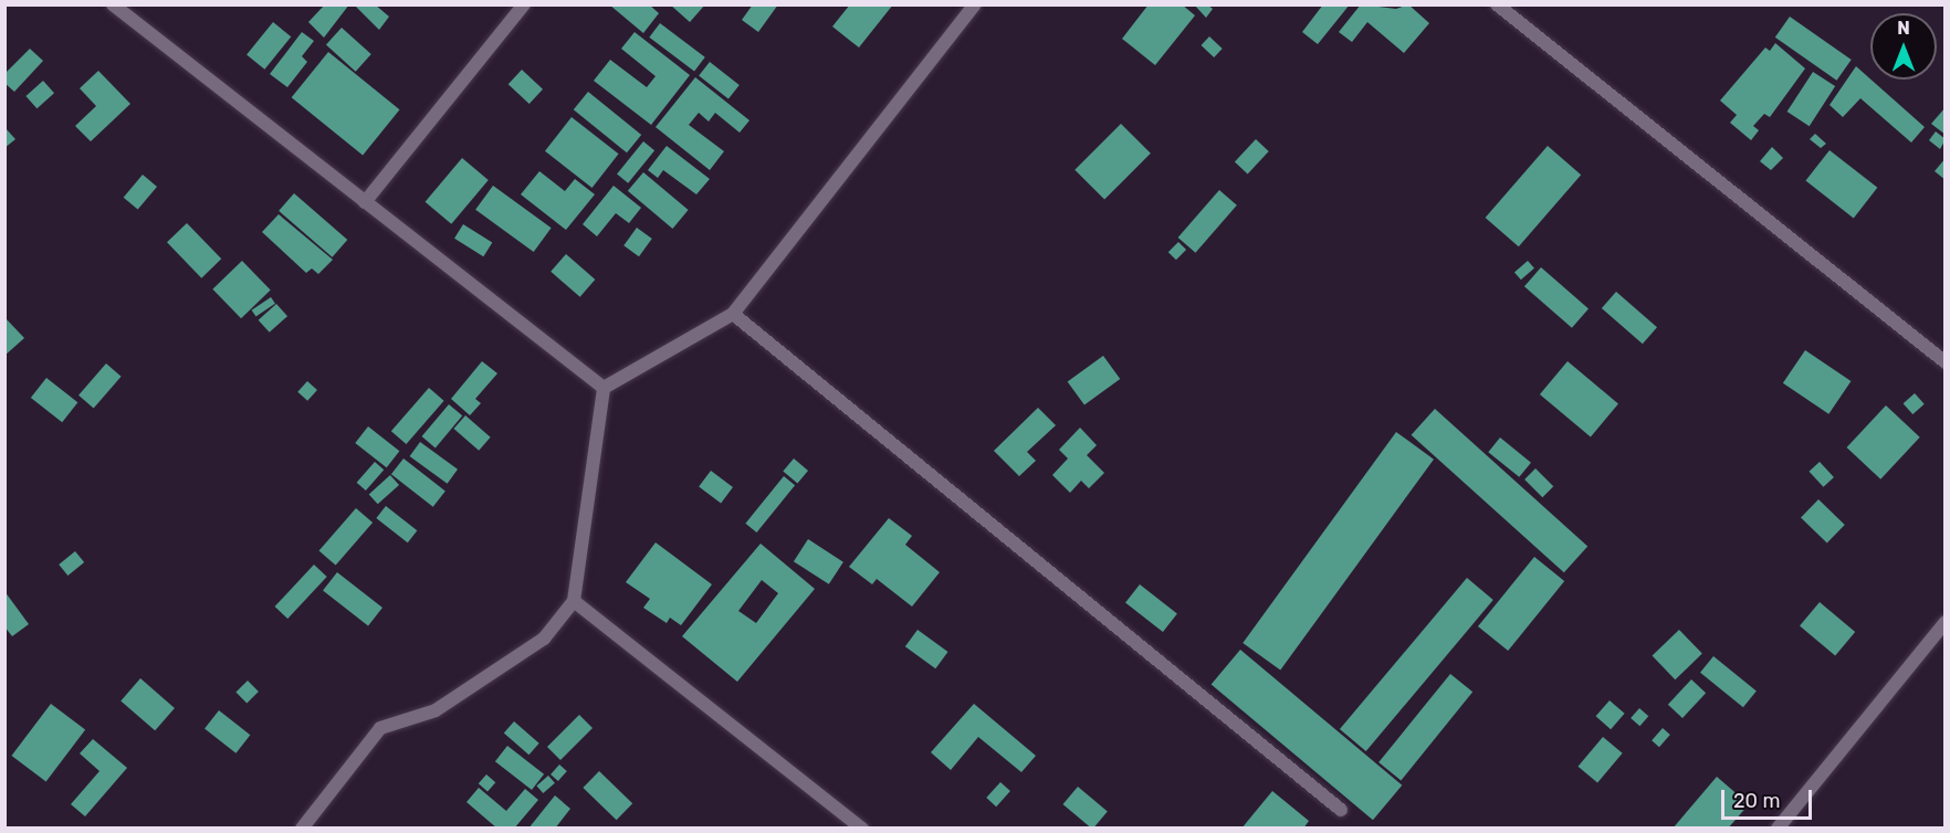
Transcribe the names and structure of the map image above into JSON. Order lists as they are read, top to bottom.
{
  "scale_bar": "20 m",
  "north": "top"
}
